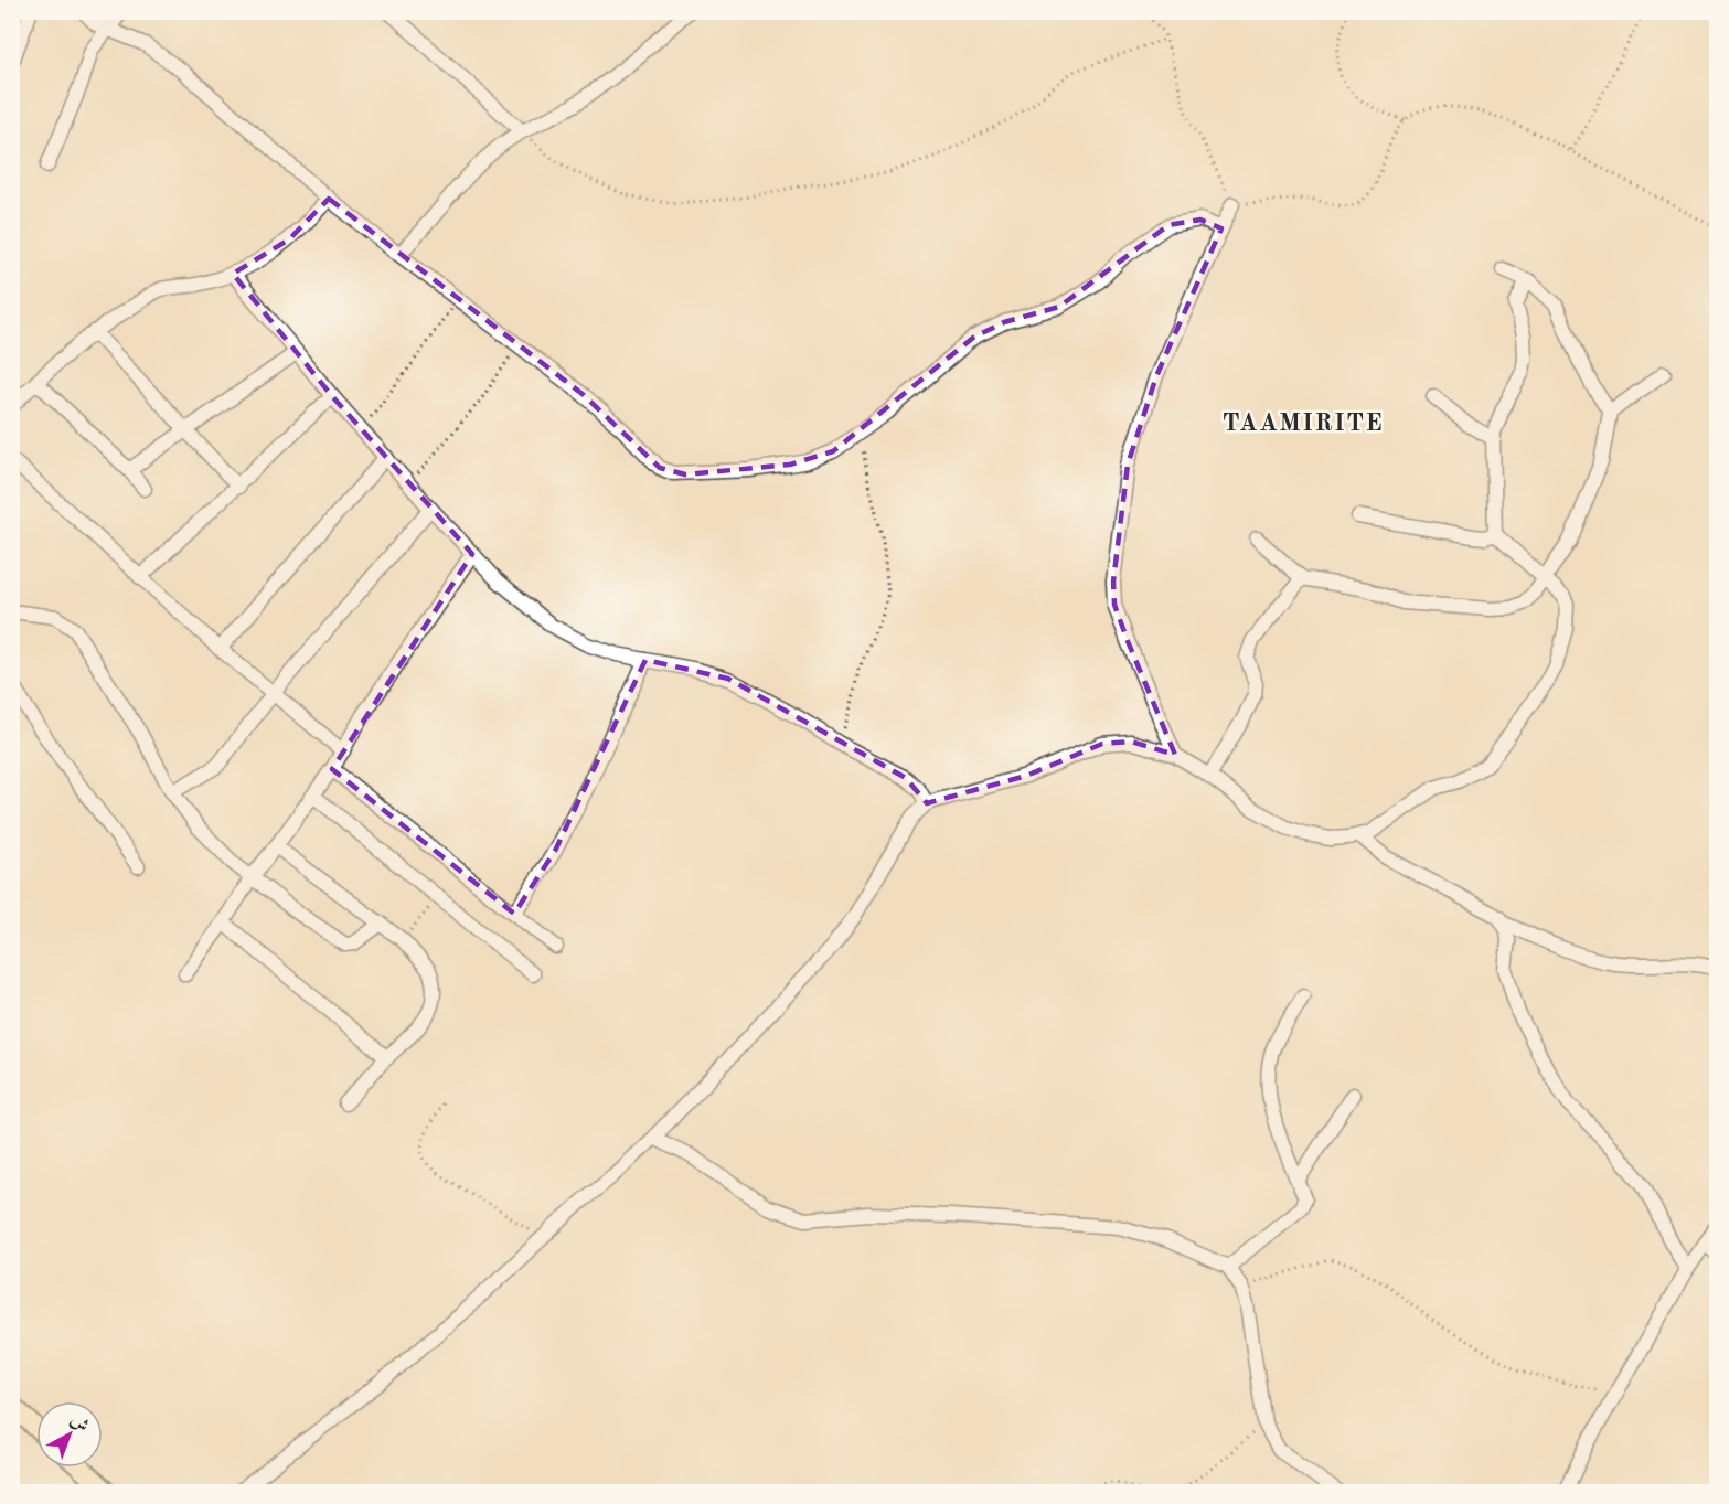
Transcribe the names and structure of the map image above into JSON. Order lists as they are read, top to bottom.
{
  "districts": ["TAAMIRITE"],
  "north": "top right"
}
